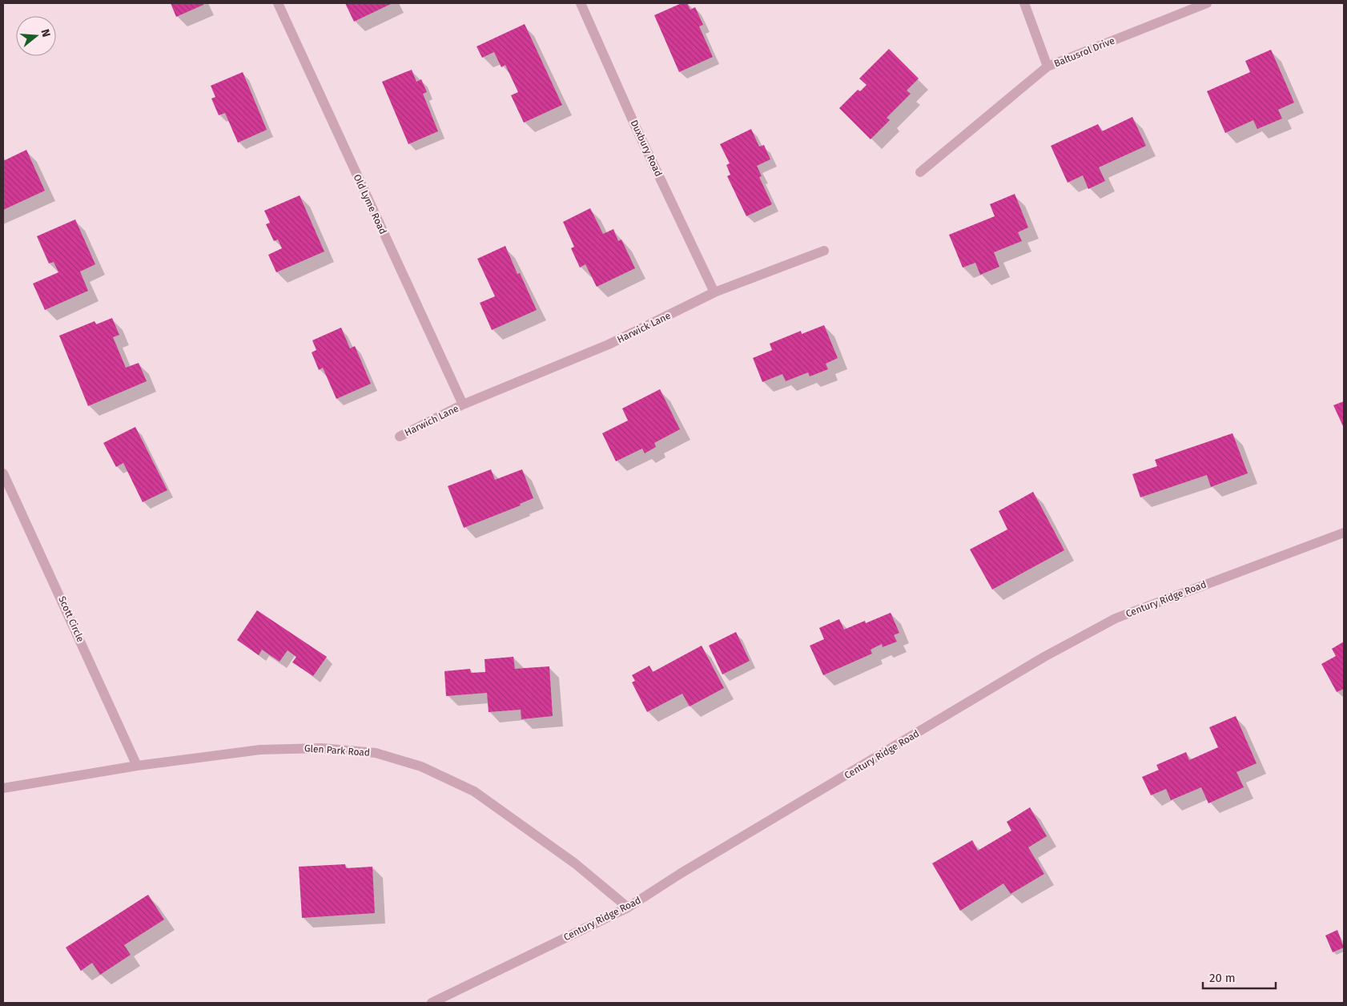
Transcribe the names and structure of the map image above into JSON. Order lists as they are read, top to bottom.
{
  "streets": {
    "street": [
      "Baltusrol Drive",
      "Duxbury Road",
      "Old Lyme Road",
      "Harwick Lane",
      "Harwich Lane",
      "Century Ridge Road",
      "Scott Circle",
      "Glen Park Road"
    ]
  },
  "crossings": [
    ["Duxbury Road", "Harwick Lane"],
    ["Old Lyme Road", "Harwick Lane"],
    ["Old Lyme Road", "Harwich Lane"],
    ["Harwick Lane", "Harwich Lane"],
    ["Century Ridge Road", "Glen Park Road"],
    ["Scott Circle", "Glen Park Road"]
  ],
  "scale_bar": "20 m",
  "north": "right"
}
